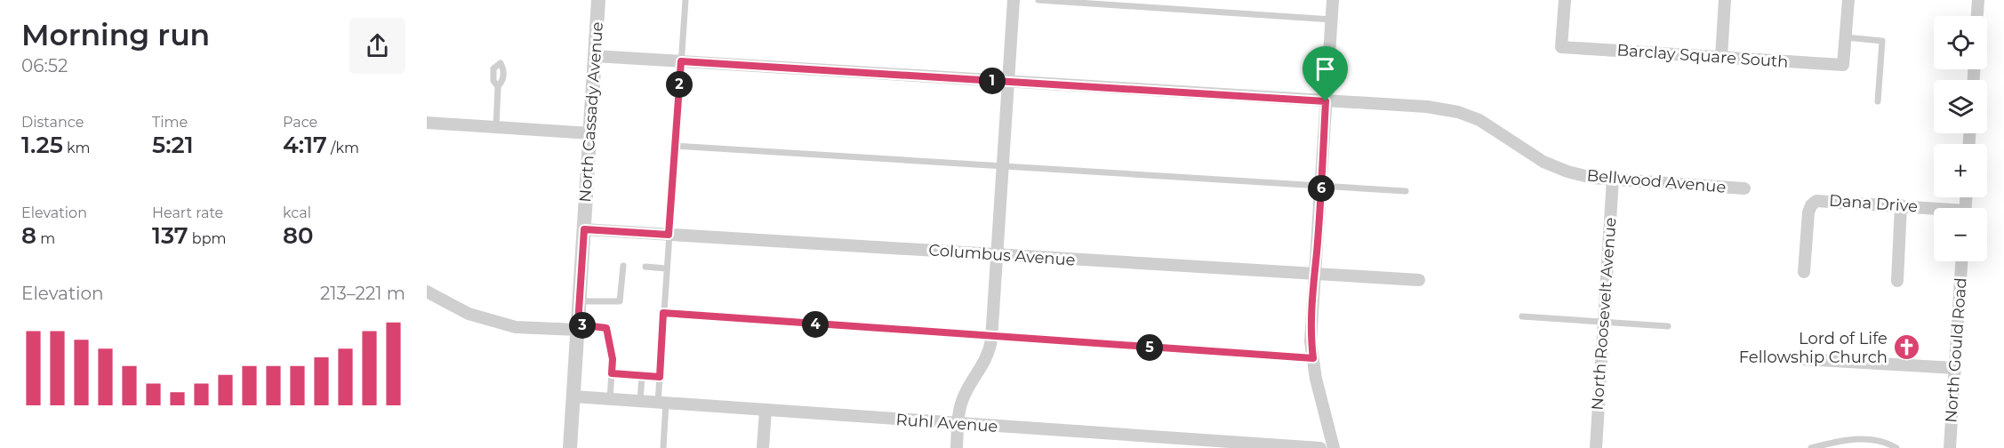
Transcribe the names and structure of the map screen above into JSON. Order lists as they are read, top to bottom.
{
  "streets": {
    "street": [
      "Barclay Square South",
      "North Cassady Avenue",
      "Bellwood Avenue",
      "Dana Drive",
      "Columbus Avenue",
      "North Roosevelt Avenue",
      "North Gould Road",
      "Ruhl Avenue"
    ]
  },
  "crossings": [
    ["North Cassady Avenue", "Bellwood Avenue"],
    ["North Cassady Avenue", "Columbus Avenue"],
    ["North Cassady Avenue", "Ruhl Avenue"],
    ["Bellwood Avenue", "North Roosevelt Avenue"]
  ],
  "places": {
    "church": ["Lord of Life Fellowship Church"]
  },
  "page": {
    "heading": ["Morning run", "06:52"],
    "map_buttons": ["+", "−"],
    "pins": [
      "1",
      "2",
      "6",
      "4",
      "3",
      "5"
    ],
    "stats": [
      ["Distance", "1.25 km"],
      ["Time", "5:21"],
      ["Pace", "4:17 /km"],
      ["Elevation", "8 m"],
      ["Heart rate", "137 bpm"],
      ["kcal", "80"]
    ],
    "chart": ["Elevation", "213–221 m"]
  }
}
